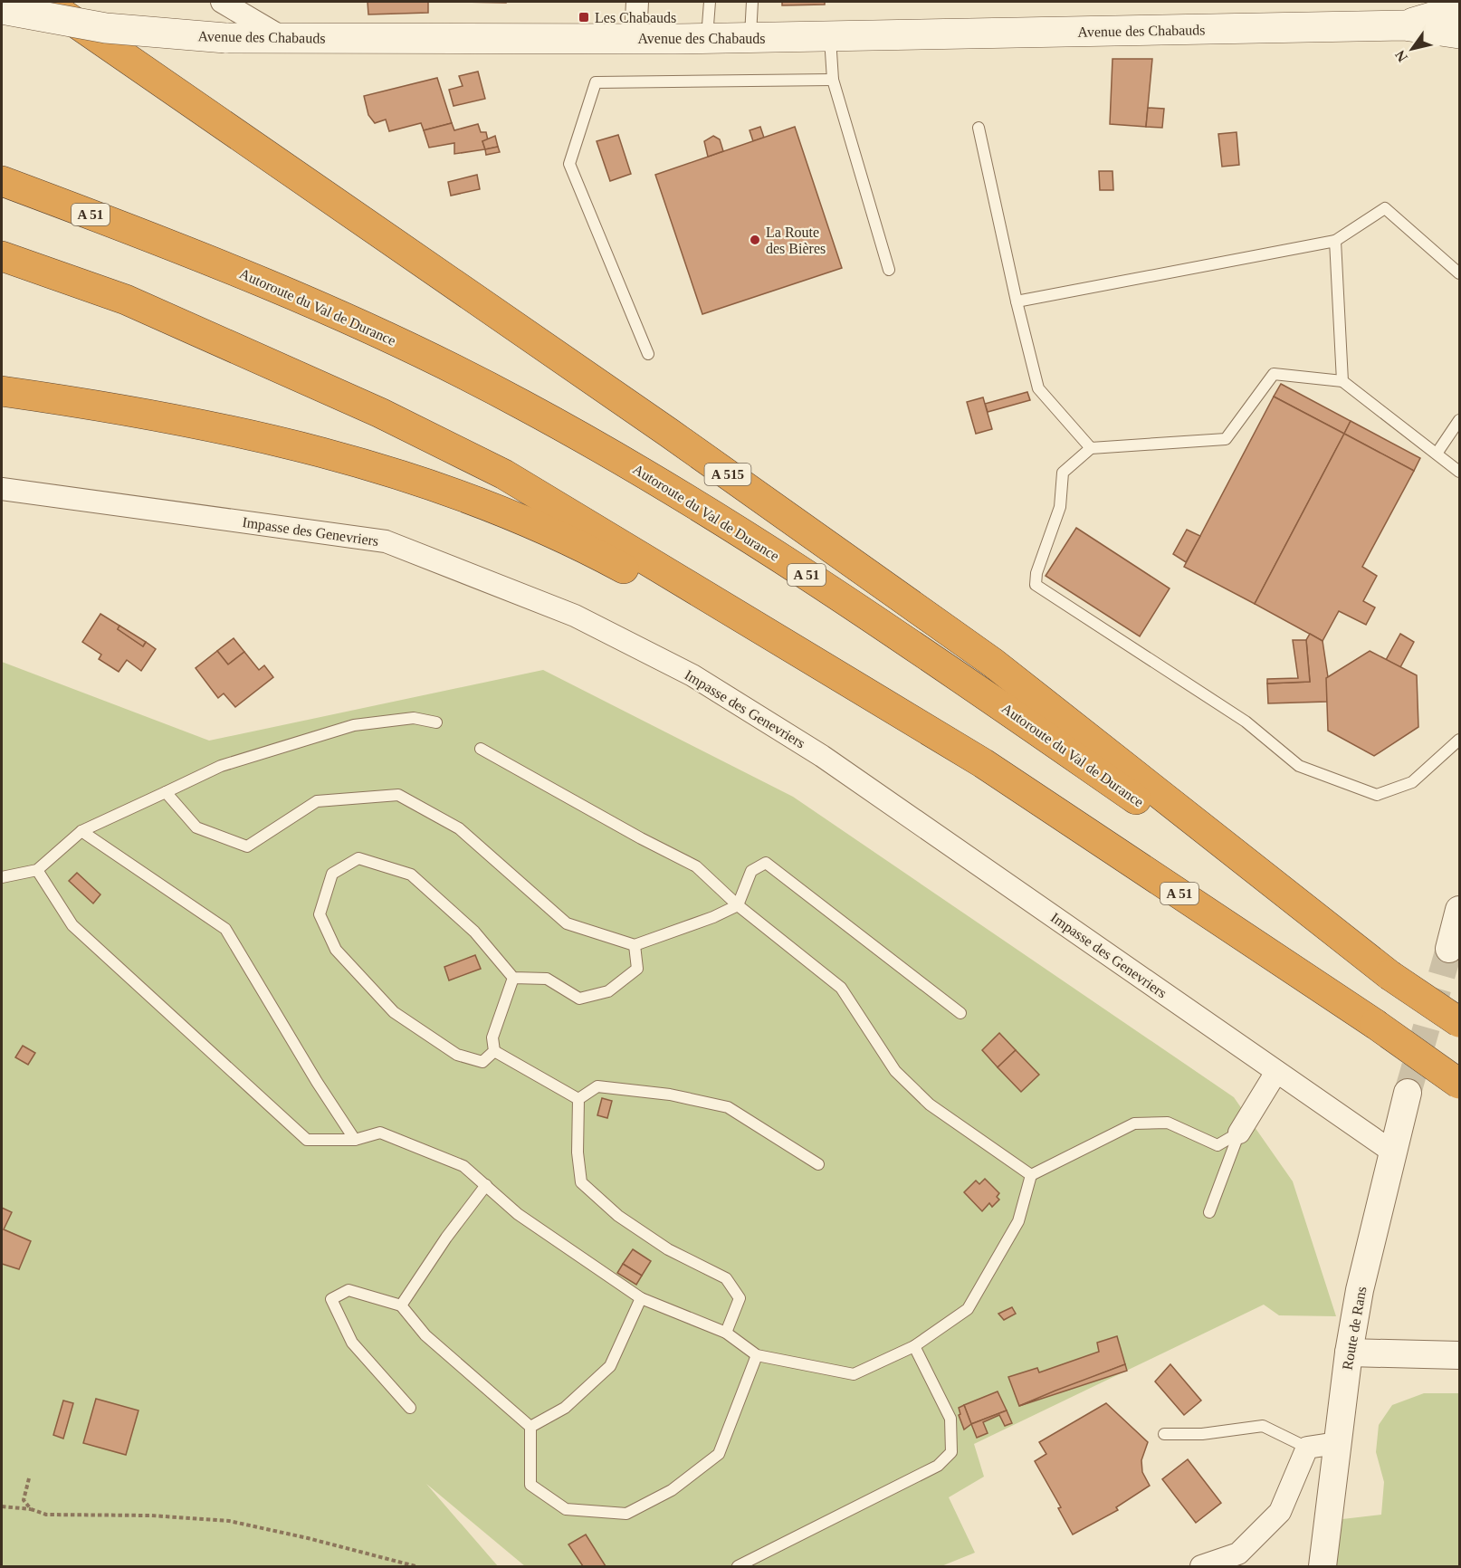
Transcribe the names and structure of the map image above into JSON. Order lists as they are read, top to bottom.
{
  "streets": {
    "highway": ["A 51", "Autoroute du Val de Durance", "A 515"],
    "main road": ["Avenue des Chabauds"],
    "street": ["Impasse des Genevriers", "Route de Rans"]
  },
  "crossings": [
    ["Autoroute du Val de Durance", "A 515"],
    ["Impasse des Genevriers", "Route de Rans"]
  ],
  "places": {
    "transit": ["Les Chabauds"],
    "other": ["La Route des Bières"]
  },
  "north": "bottom left"
}
